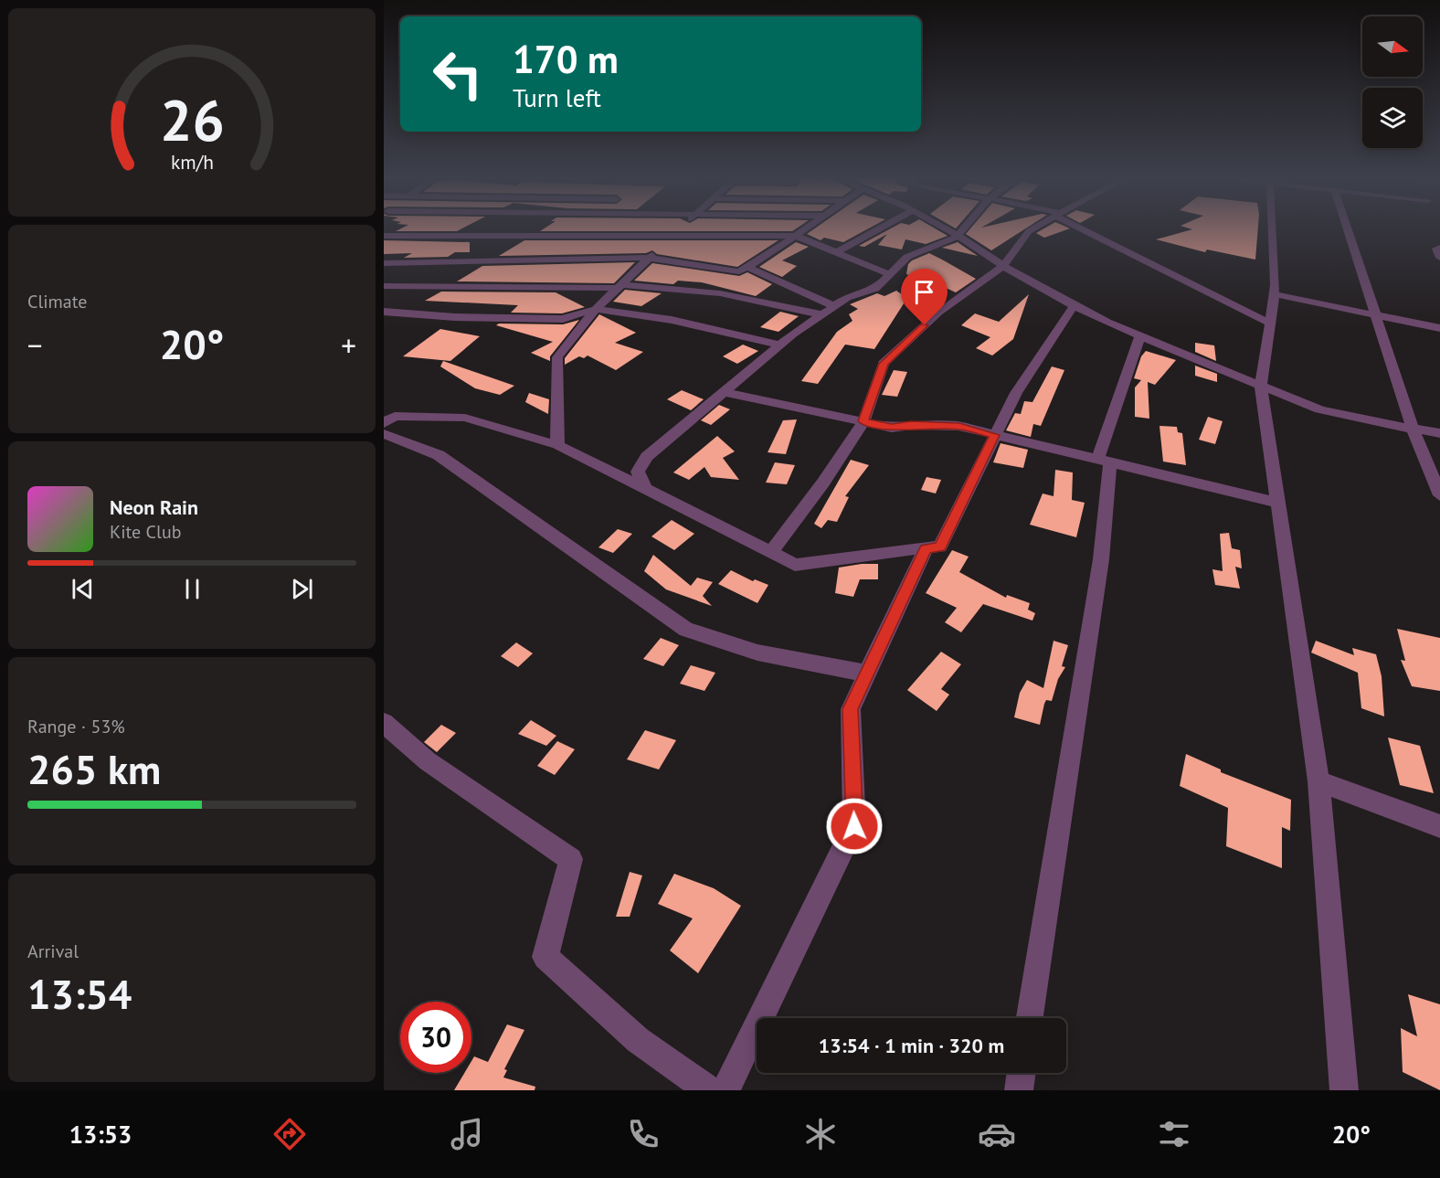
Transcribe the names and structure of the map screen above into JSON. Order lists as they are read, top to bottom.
{
  "north": "right",
  "page": {
    "turn": ["170 m", "Turn left"],
    "tile": [
      "Climate",
      ["Range · 53%", "265 km"],
      ["Arrival", "13:54"]
    ],
    "heat": ["−", "20°", "+"],
    "song": ["Neon Rain", "Kite Club"],
    "limit": "30",
    "trip": "13:54 · 1 min · 320 m",
    "tabs": ["13:53", "20°"],
    "gauge": ["26", "km/h"]
  }
}
